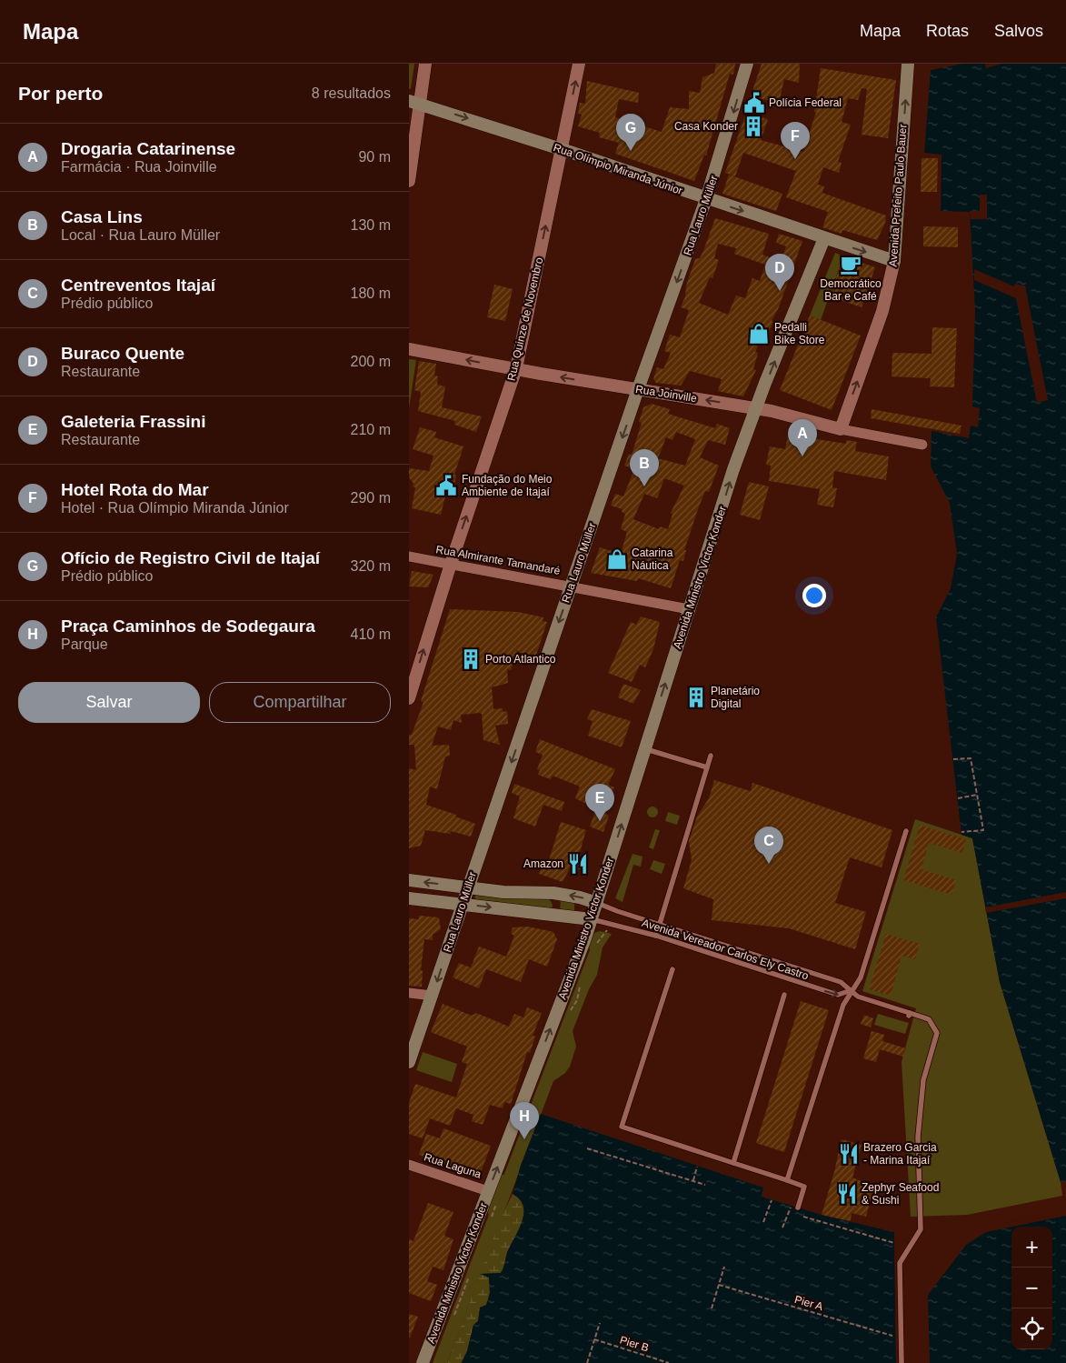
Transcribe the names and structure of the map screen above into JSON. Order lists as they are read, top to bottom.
{
  "streets": {
    "main road": [
      "Rua Olímpio Miranda Júnior",
      "Avenida Prefeito Paulo Bauer",
      "Rua Lauro Müller",
      "Avenida Ministro Victor Konder"
    ],
    "street": [
      "Rua Quinze de Novembro",
      "Rua Joinville",
      "Rua Almirante Tamandaré",
      "Rua Laguna"
    ],
    "lane": ["Avenida Vereador Carlos Ely Castro"],
    "path": ["Pier A", "Pier B"]
  },
  "crossings": [
    ["Rua Olímpio Miranda Júnior", "Avenida Prefeito Paulo Bauer"],
    ["Rua Olímpio Miranda Júnior", "Rua Lauro Müller"],
    ["Rua Olímpio Miranda Júnior", "Rua Quinze de Novembro"],
    ["Rua Olímpio Miranda Júnior", "Avenida Ministro Victor Konder"],
    ["Avenida Prefeito Paulo Bauer", "Rua Joinville"],
    ["Rua Lauro Müller", "Rua Joinville"],
    ["Rua Lauro Müller", "Rua Almirante Tamandaré"],
    ["Rua Quinze de Novembro", "Rua Joinville"],
    ["Rua Quinze de Novembro", "Rua Almirante Tamandaré"],
    ["Rua Joinville", "Avenida Ministro Victor Konder"],
    ["Rua Almirante Tamandaré", "Avenida Ministro Victor Konder"],
    ["Avenida Ministro Victor Konder", "Avenida Vereador Carlos Ely Castro"],
    ["Avenida Ministro Victor Konder", "Rua Laguna"]
  ],
  "one_way": [
    "Rua Olímpio Miranda Júnior",
    "Avenida Prefeito Paulo Bauer",
    "Rua Lauro Müller",
    "Rua Quinze de Novembro",
    "Rua Joinville",
    "Avenida Ministro Victor Konder"
  ],
  "places": {
    "public building": ["Polícia Federal", "Fundação do Meio Ambiente de Itajaí"],
    "building": ["Casa Konder", "Porto Atlantico", "Planetário Digital"],
    "cafe": ["Democrático Bar e Café"],
    "shop": ["Pedalli Bike Store", "Catarina Náutica"],
    "restaurant": ["Amazon", "Brazero Garcia - Marina Itajaí", "Zephyr Seafood & Sushi"]
  },
  "page": {
    "header": "Mapa",
    "nav": ["Mapa", "Rotas", "Salvos"],
    "heading": ["Por perto", "8 resultados"],
    "pins": [
      "G",
      "F",
      "D",
      "A",
      "B",
      "E",
      "C",
      "H"
    ],
    "list": [
      {
        "mark": "A",
        "name": "Drogaria Catarinense",
        "note": "Farmácia · Rua Joinville",
        "value": "90 m"
      },
      {
        "mark": "B",
        "name": "Casa Lins",
        "note": "Local · Rua Lauro Müller",
        "value": "130 m"
      },
      {
        "mark": "C",
        "name": "Centreventos Itajaí",
        "note": "Prédio público",
        "value": "180 m"
      },
      {
        "mark": "D",
        "name": "Buraco Quente",
        "note": "Restaurante",
        "value": "200 m"
      },
      {
        "mark": "E",
        "name": "Galeteria Frassini",
        "note": "Restaurante",
        "value": "210 m"
      },
      {
        "mark": "F",
        "name": "Hotel Rota do Mar",
        "note": "Hotel · Rua Olímpio Miranda Júnior",
        "value": "290 m"
      },
      {
        "mark": "G",
        "name": "Ofício de Registro Civil de Itajaí",
        "note": "Prédio público",
        "value": "320 m"
      },
      {
        "mark": "H",
        "name": "Praça Caminhos de Sodegaura",
        "note": "Parque",
        "value": "410 m"
      }
    ],
    "buttons": ["Salvar", "Compartilhar"],
    "map_buttons": ["+", "−"]
  }
}
